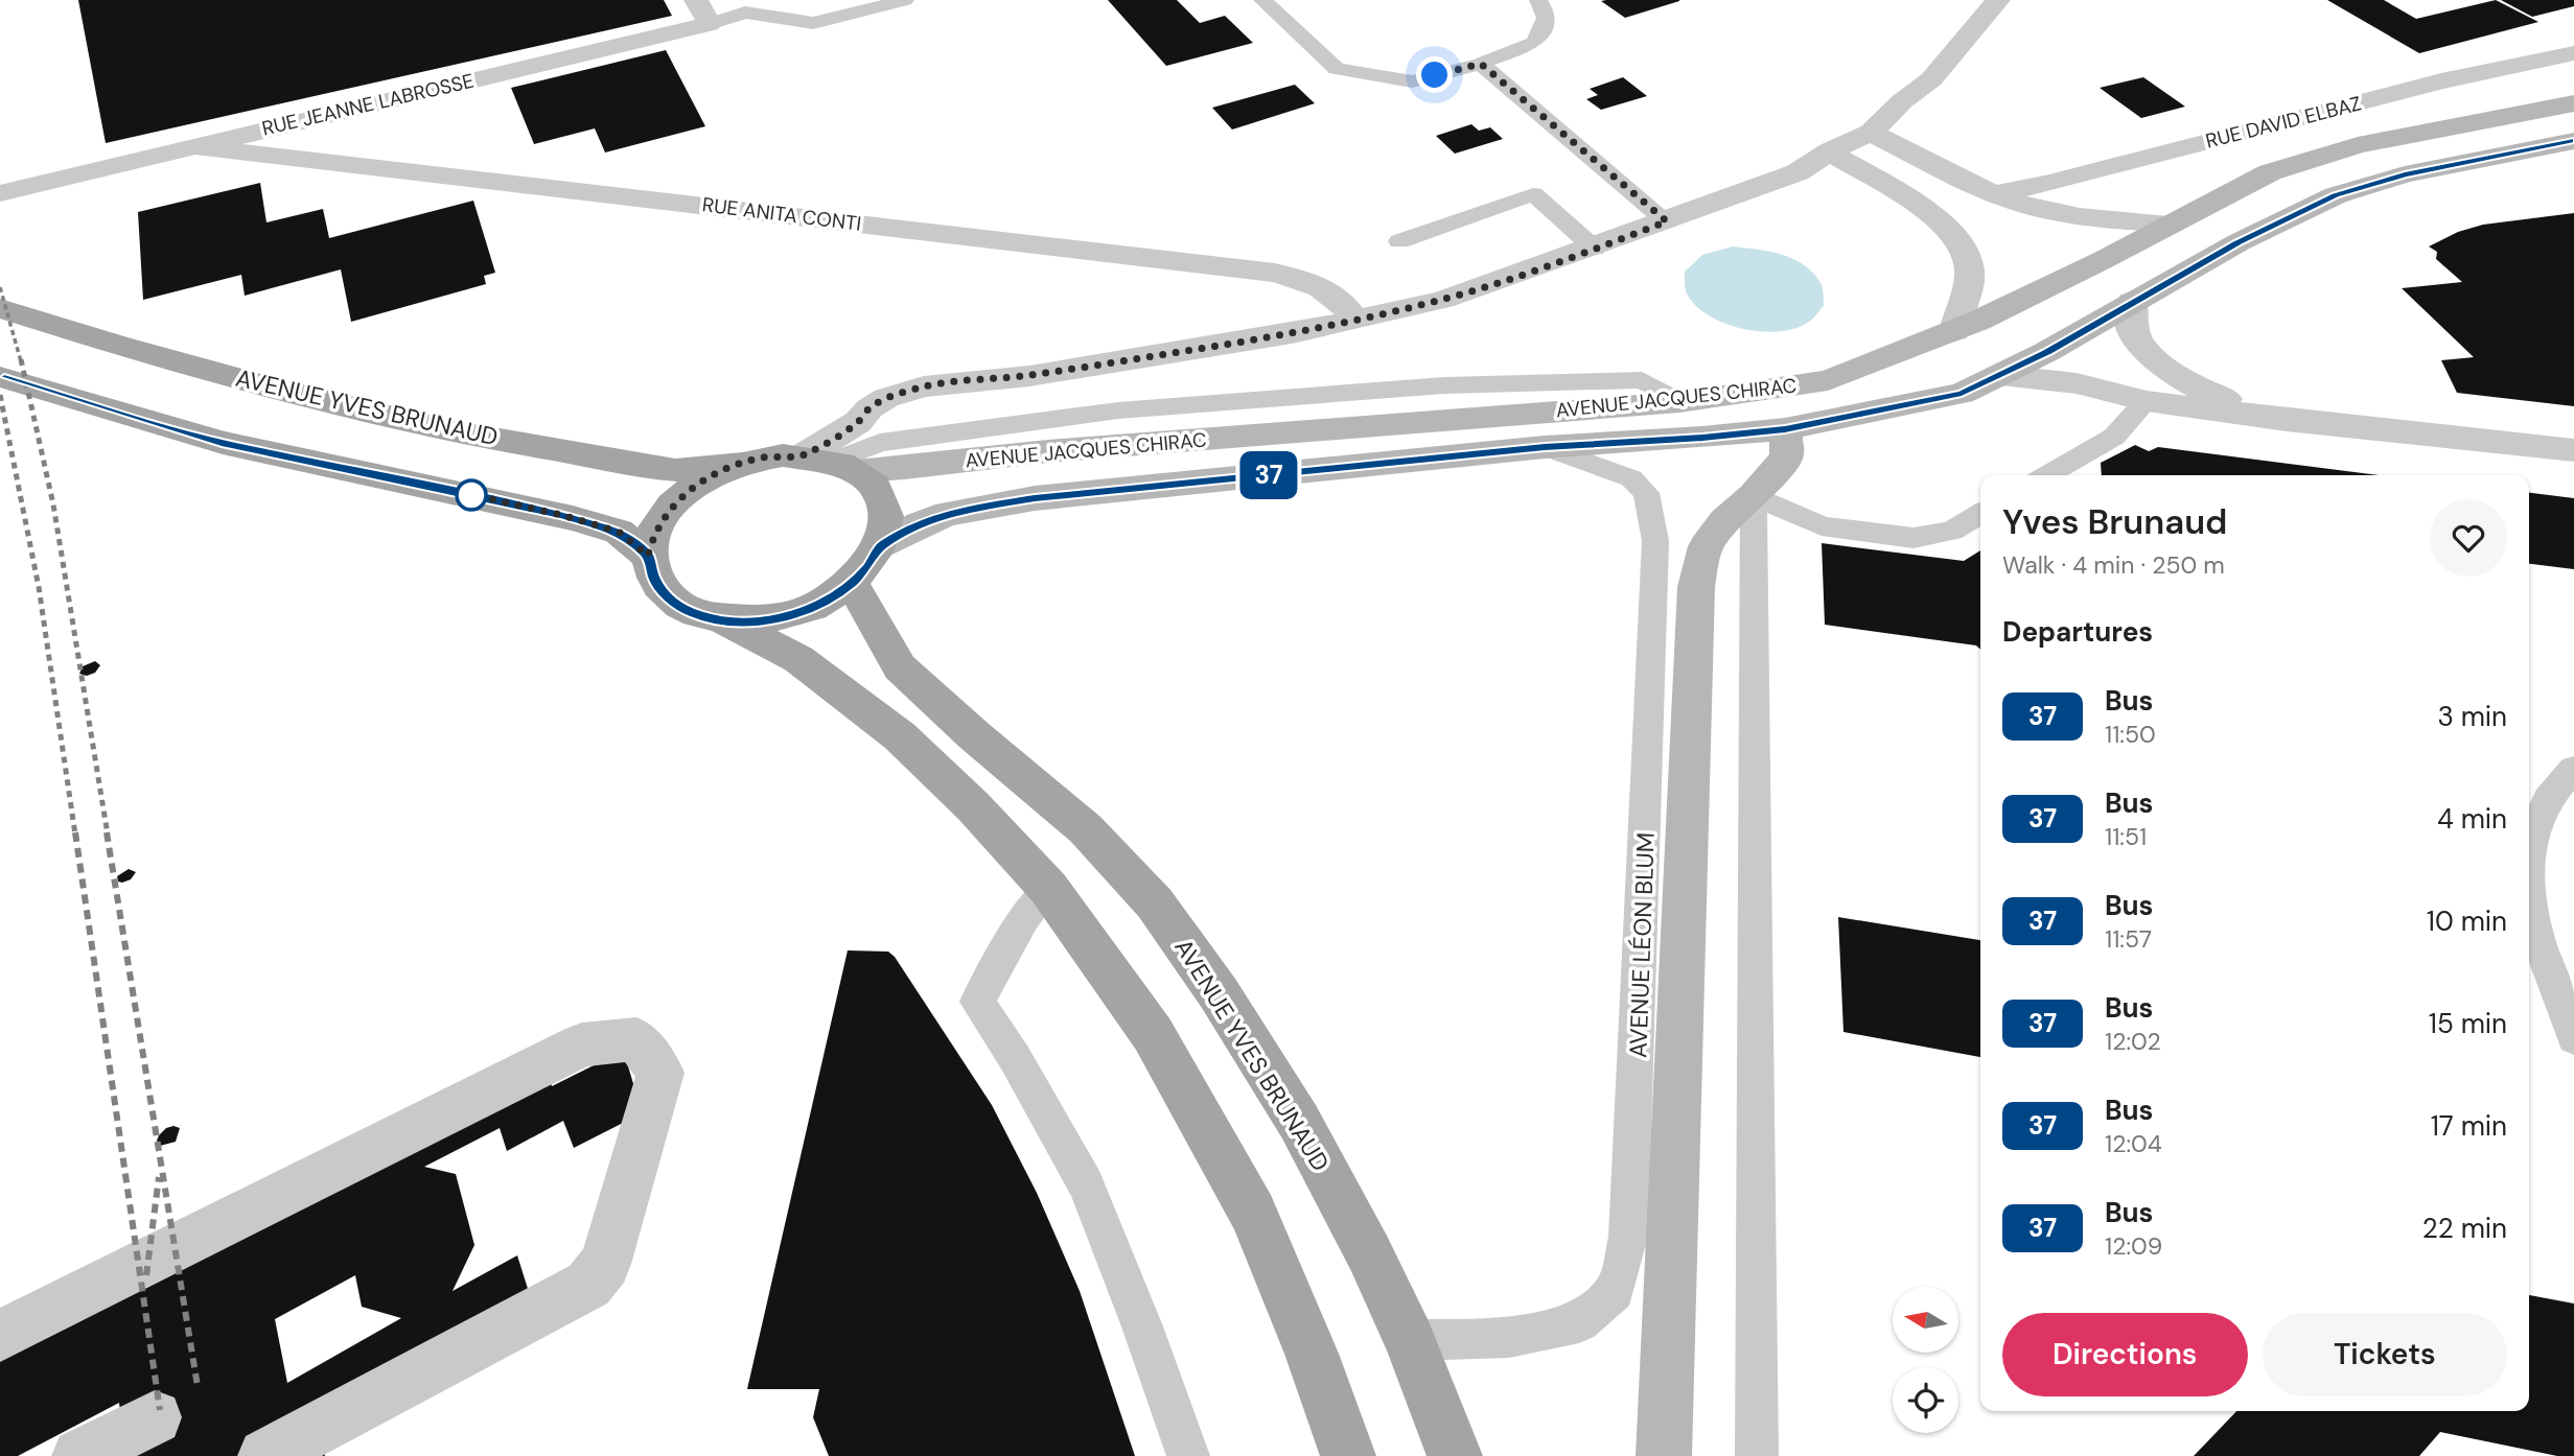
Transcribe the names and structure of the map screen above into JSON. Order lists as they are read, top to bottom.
{
  "streets": {
    "main road": ["AVENUE JACQUES CHIRAC", "AVENUE YVES BRUNAUD", "AVENUE LÉON BLUM"],
    "street": ["RUE JEANNE LABROSSE", "RUE DAVID ELBAZ", "RUE ANITA CONTI"]
  },
  "crossings": [
    ["RUE JEANNE LABROSSE", "RUE ANITA CONTI"],
    ["AVENUE JACQUES CHIRAC", "AVENUE YVES BRUNAUD"],
    ["AVENUE JACQUES CHIRAC", "AVENUE LÉON BLUM"],
    ["AVENUE YVES BRUNAUD", "AVENUE LÉON BLUM"]
  ],
  "lines": ["bus line 37"],
  "north": "left",
  "page": {
    "on_map": "37",
    "heading": [
      ["Yves Brunaud", "Walk · 4 min · 250 m"],
      "Departures"
    ],
    "list": [
      {
        "mark": "37",
        "name": "Bus",
        "note": "11:50",
        "value": "3 min"
      },
      {
        "mark": "37",
        "name": "Bus",
        "note": "11:51",
        "value": "4 min"
      },
      {
        "mark": "37",
        "name": "Bus",
        "note": "11:57",
        "value": "10 min"
      },
      {
        "mark": "37",
        "name": "Bus",
        "note": "12:02",
        "value": "15 min"
      },
      {
        "mark": "37",
        "name": "Bus",
        "note": "12:04",
        "value": "17 min"
      },
      {
        "mark": "37",
        "name": "Bus",
        "note": "12:09",
        "value": "22 min"
      }
    ],
    "buttons": ["Directions", "Tickets"]
  }
}
